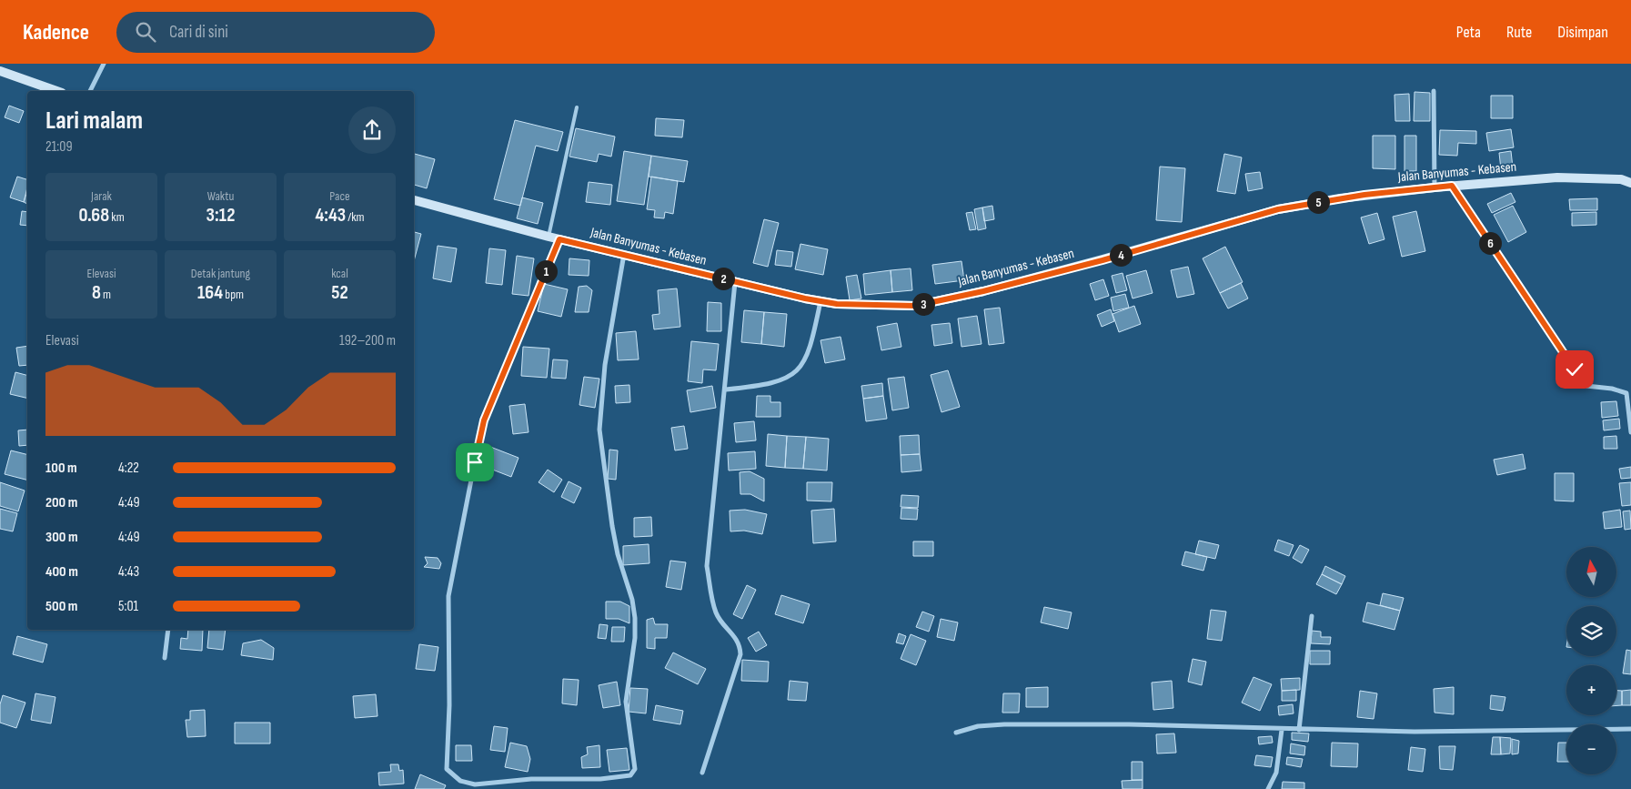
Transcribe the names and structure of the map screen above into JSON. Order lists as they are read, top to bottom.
{
  "streets": {
    "main road": ["Jalan Banyumas - Kebasen"]
  },
  "north": "top",
  "page": {
    "header": "Kadence",
    "search": "Cari di sini",
    "nav": ["Peta", "Rute", "Disimpan"],
    "heading": ["Lari malam", "21:09"],
    "stats": [
      ["Jarak", "0.68 km"],
      ["Waktu", "3:12"],
      ["Pace", "4:43 /km"],
      ["Elevasi", "8 m"],
      ["Detak jantung", "164 bpm"],
      ["kcal", "52"]
    ],
    "pins": [
      "5",
      "6",
      "4",
      "1",
      "2",
      "3"
    ],
    "chart": ["Elevasi", "192–200 m"],
    "list": [
      {
        "name": "100 m",
        "note": "4:22"
      },
      {
        "name": "200 m",
        "note": "4:49"
      },
      {
        "name": "300 m",
        "note": "4:49"
      },
      {
        "name": "400 m",
        "note": "4:43"
      },
      {
        "name": "500 m",
        "note": "5:01"
      }
    ],
    "map_buttons": ["+", "−"]
  }
}
